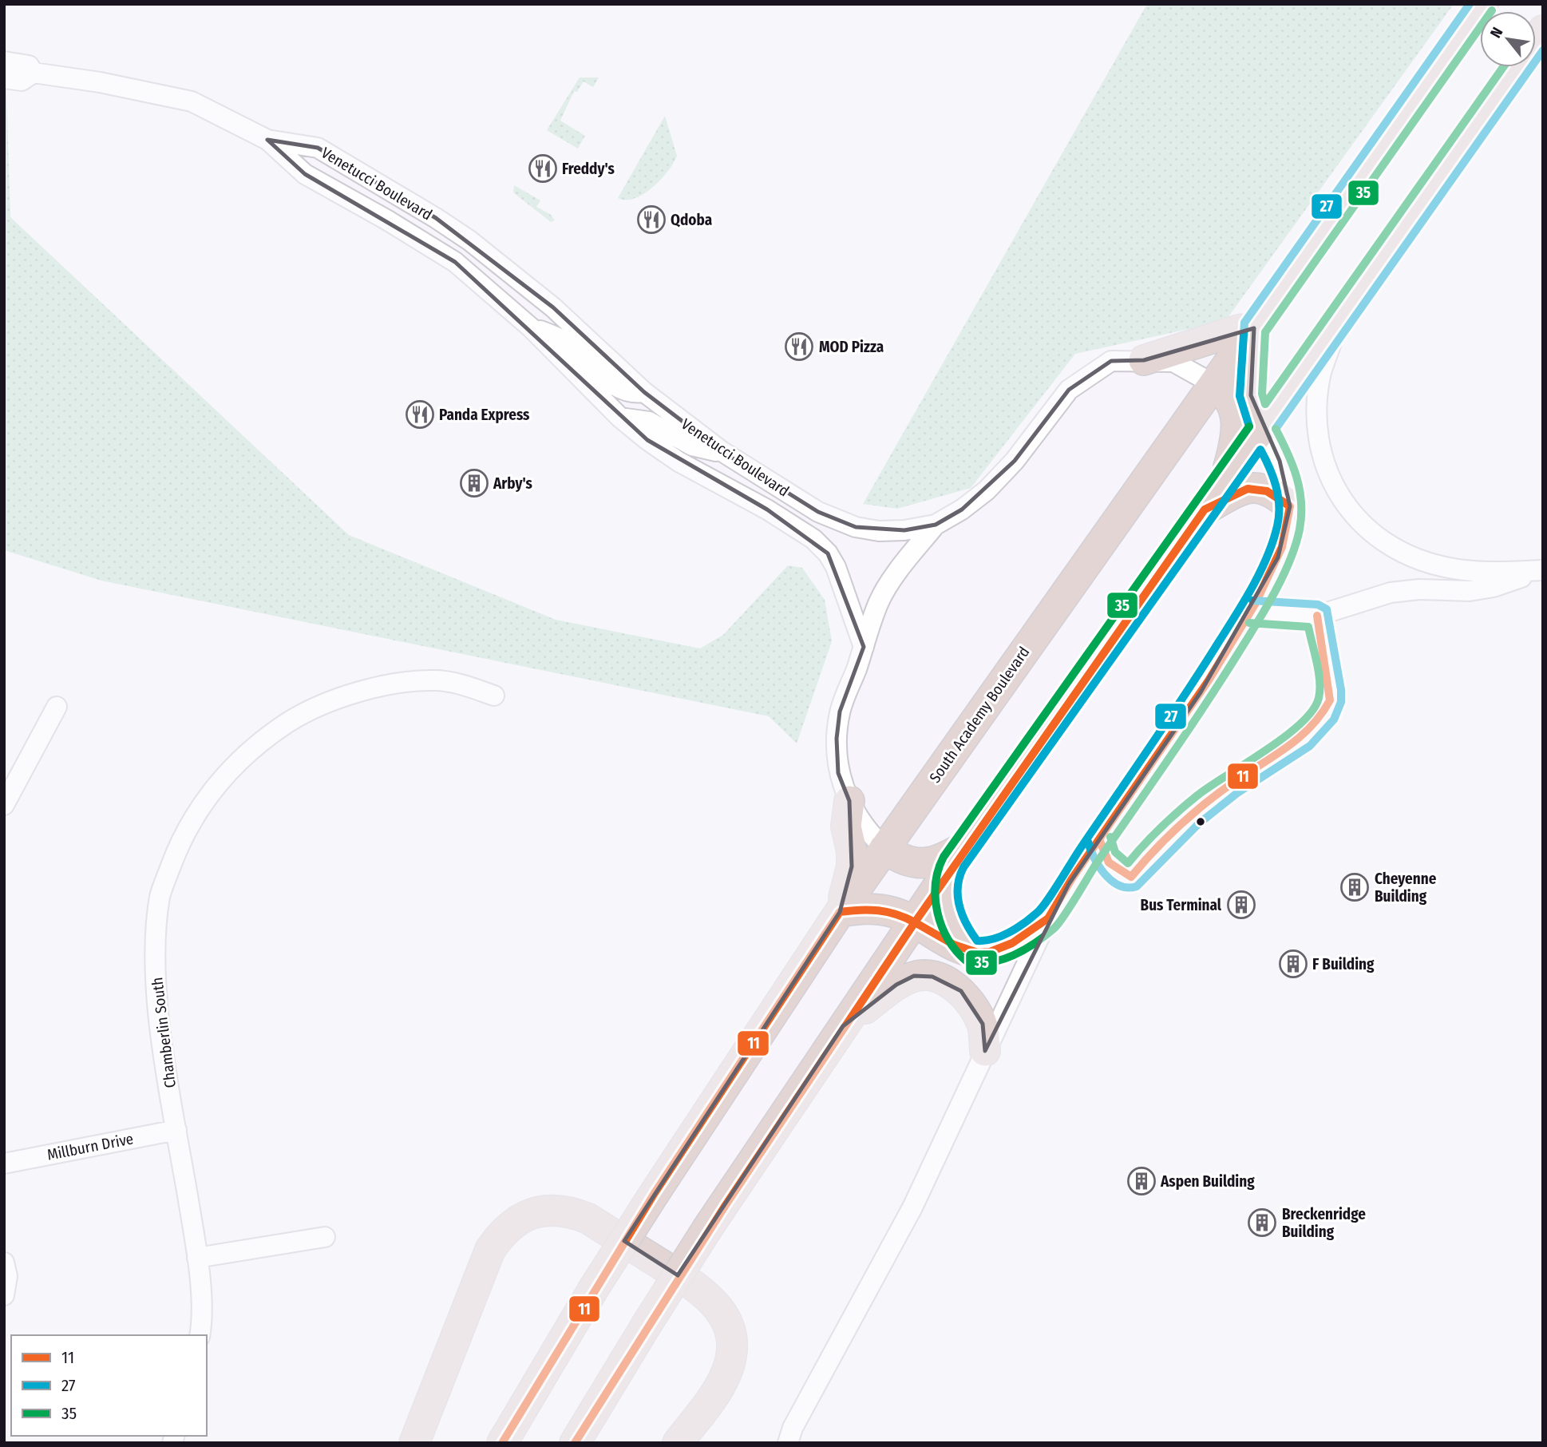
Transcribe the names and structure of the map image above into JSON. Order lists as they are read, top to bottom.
{
  "streets": {
    "highway": ["South Academy Boulevard"],
    "street": ["Venetucci Boulevard", "Chamberlin South", "Millburn Drive"]
  },
  "crossings": [
    ["Venetucci Boulevard", "South Academy Boulevard"],
    ["Chamberlin South", "Millburn Drive"]
  ],
  "places": {
    "restaurant": [
      "Freddy's",
      "Qdoba",
      "MOD Pizza",
      "Panda Express"
    ],
    "building": [
      "Arby's",
      "Cheyenne Building",
      "Bus Terminal",
      "F Building",
      "Aspen Building",
      "Breckenridge Building"
    ]
  },
  "lines": ["transit line 27", "transit line 35", "transit line 11"],
  "legend": ["11", "27", "35"],
  "north": "top left"
}
